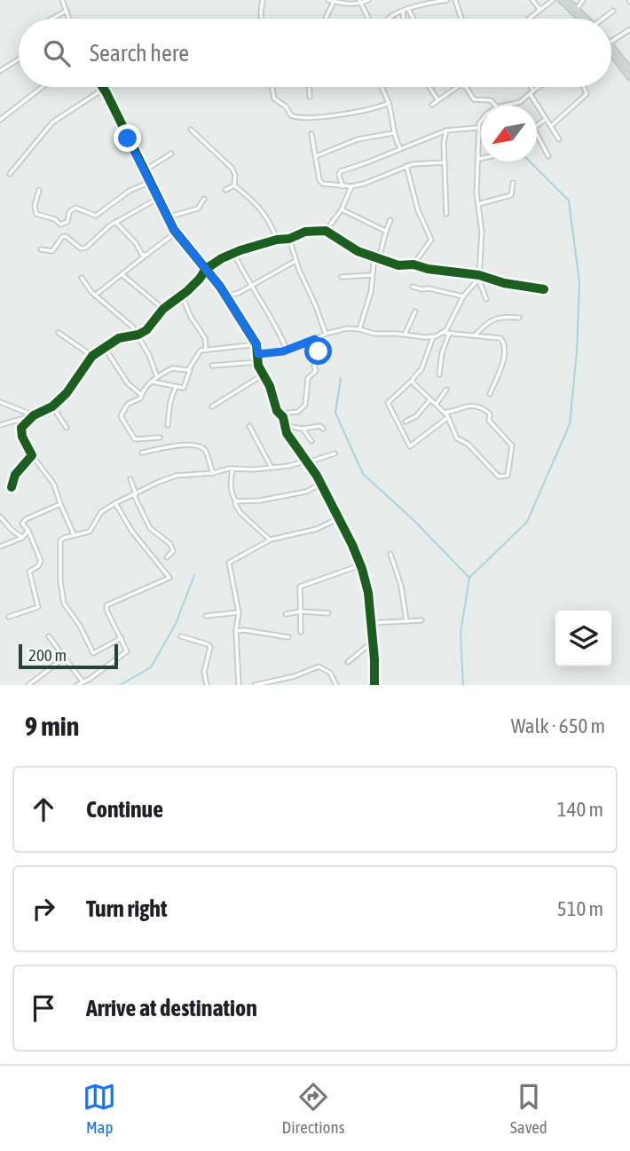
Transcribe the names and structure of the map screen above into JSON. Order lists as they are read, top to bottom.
{
  "scale_bar": "200 m",
  "north": "bottom left",
  "page": {
    "search": "Search here",
    "scale": "200 m",
    "heading": ["9 min", "Walk · 650 m"],
    "list": [
      ["Continue", "140 m"],
      ["Turn right", "510 m"],
      "Arrive at destination"
    ],
    "nav": ["Map", "Directions", "Saved"]
  }
}
